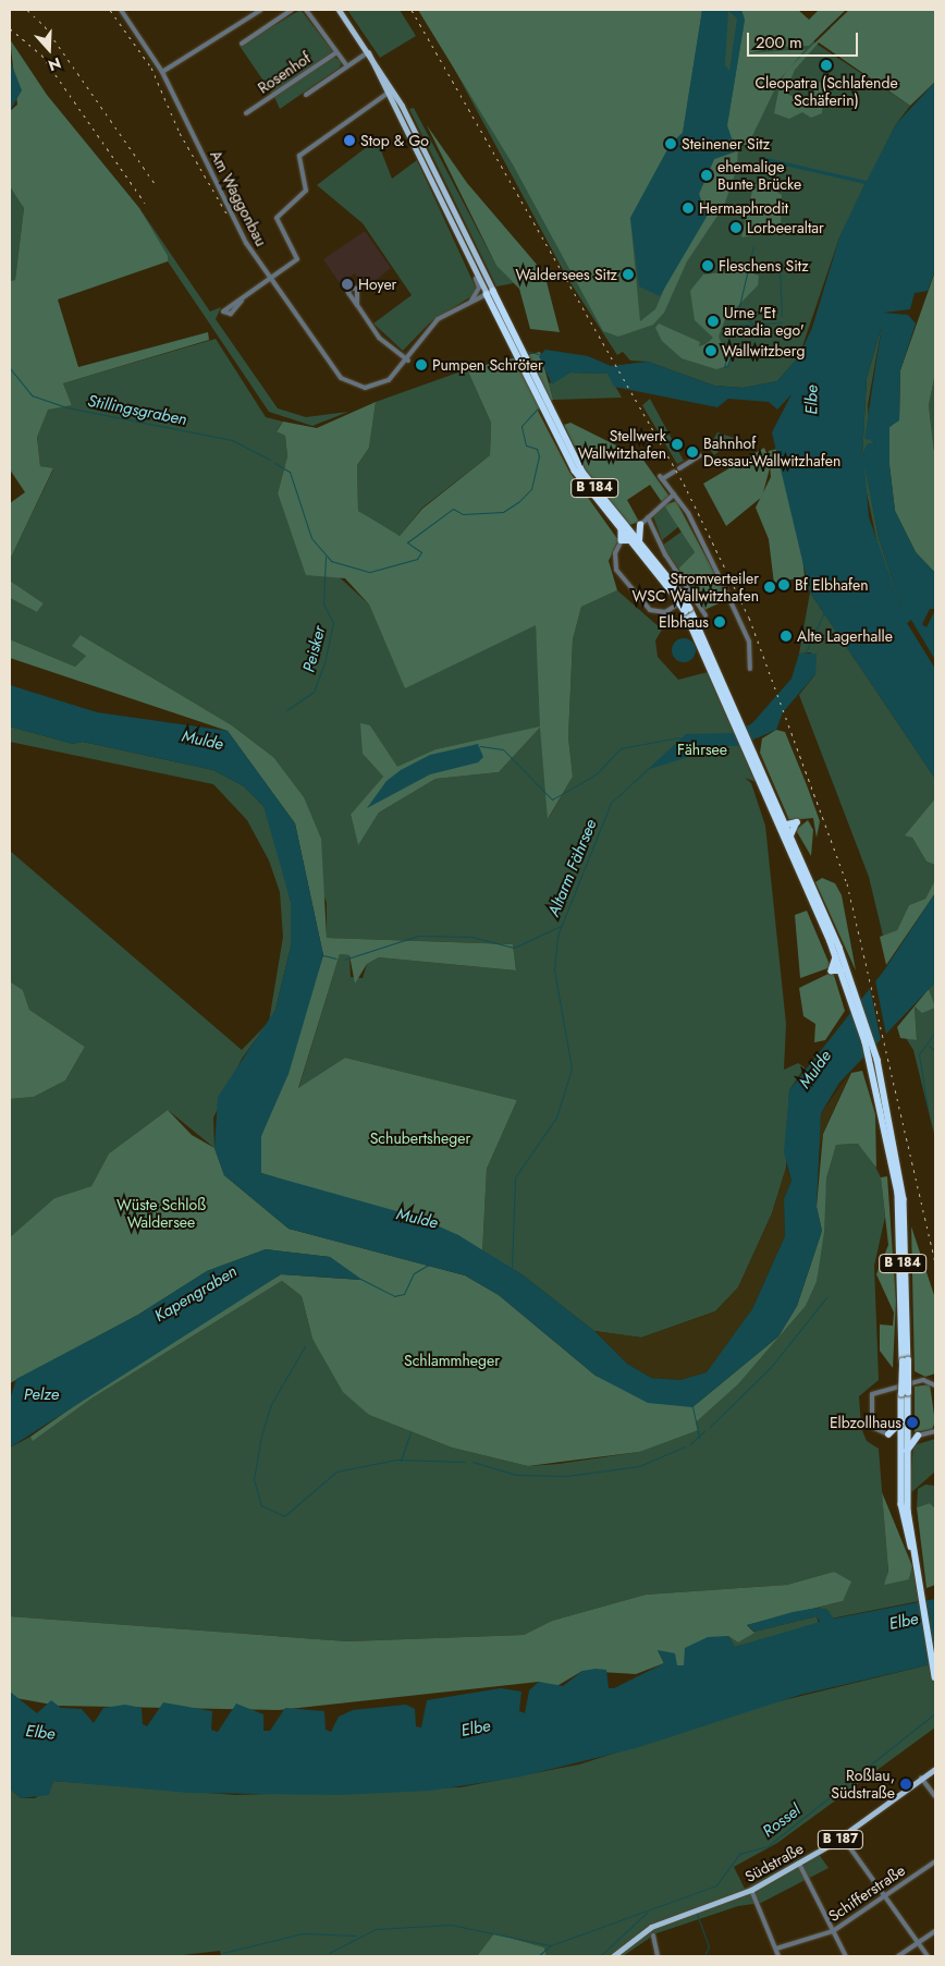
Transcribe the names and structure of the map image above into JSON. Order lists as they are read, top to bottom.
{
  "streets": {
    "highway": ["B 184"],
    "main road": ["B 187", "Südstraße"],
    "street": ["Rosenhof", "Am Waggonbau", "Schifferstraße"]
  },
  "crossings": [
    ["Rosenhof", "B 184"],
    ["Am Waggonbau", "B 184"]
  ],
  "water": [
    "Elbe",
    "Stillingsgraben",
    "Peisker",
    "Mulde",
    "Altarm Fährsee",
    "Kapengraben",
    "Pelze",
    "Rossel"
  ],
  "parks": [
    "Fährsee",
    "Schubertsheger",
    "Wüste Schloß Waldersee",
    "Schlammheger"
  ],
  "places": [
    "Cleopatra (Schlafende Schäferin)",
    "Stop & Go",
    "Steinener Sitz",
    "ehemalige Bunte Brücke",
    "Hermaphrodit",
    "Lorbeeraltar",
    "Fleschens Sitz",
    "Waldersees Sitz",
    "Hoyer",
    "Urne 'Et arcadia ego'",
    "Wallwitzberg",
    "Pumpen Schröter",
    "Stellwerk Wallwitzhafen",
    "Bahnhof Dessau-Wallwitzhafen",
    "Bf Elbhafen",
    "Stromverteiler WSC Wallwitzhafen",
    "Elbhaus",
    "Alte Lagerhalle",
    "Elbzollhaus",
    "Roßlau, Südstraße"
  ],
  "scale_bar": "200 m",
  "north": "bottom"
}
